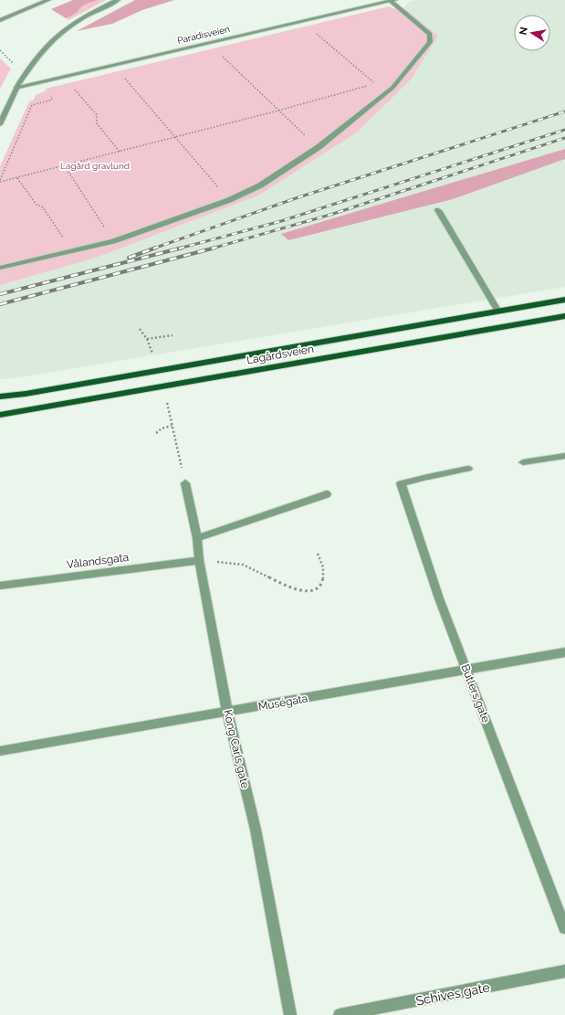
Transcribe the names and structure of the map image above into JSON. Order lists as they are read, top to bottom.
{
  "streets": {
    "main road": ["Lagårdsveien"],
    "street": [
      "Paradisveien",
      "Vålandsgata",
      "Butlers gate",
      "Muségata",
      "Kong Carls gate",
      "Schives gate"
    ]
  },
  "crossings": [
    ["Vålandsgata", "Kong Carls gate"],
    ["Butlers gate", "Muségata"],
    ["Muségata", "Kong Carls gate"]
  ],
  "parks": ["Lagård gravlund"],
  "north": "left"
}
